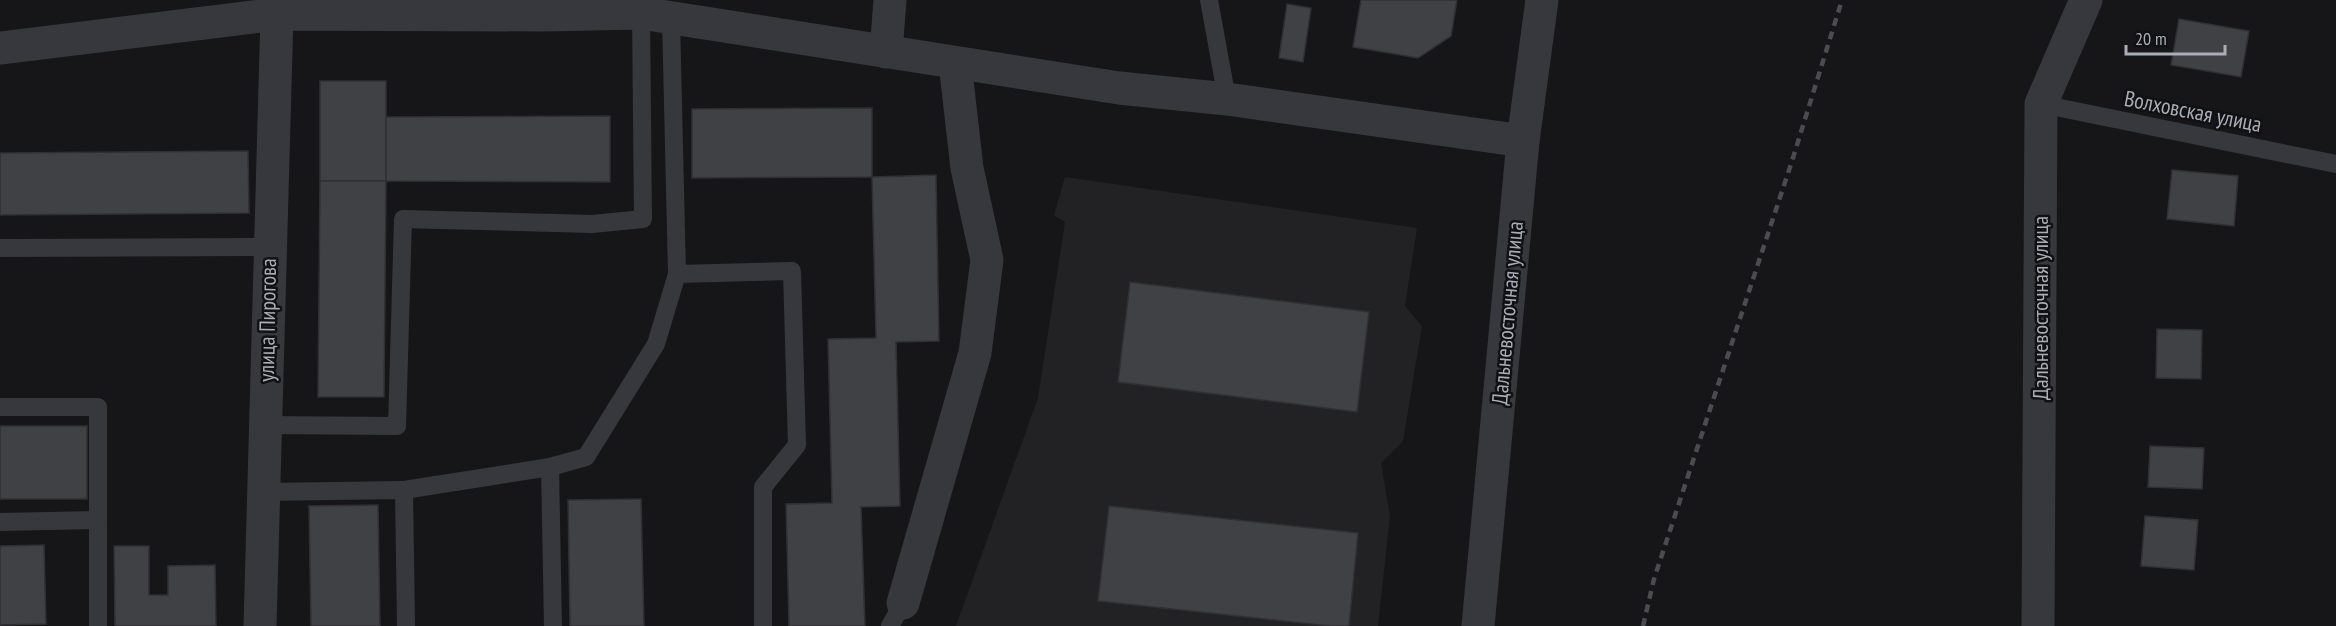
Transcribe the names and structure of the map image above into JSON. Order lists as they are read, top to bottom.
{
  "streets": {
    "street": ["Дальневосточная улица", "улица Пирогова"],
    "lane": ["Волховская улица"]
  },
  "crossings": [
    ["Волховская улица", "Дальневосточная улица"]
  ],
  "scale_bar": "20 m"
}
